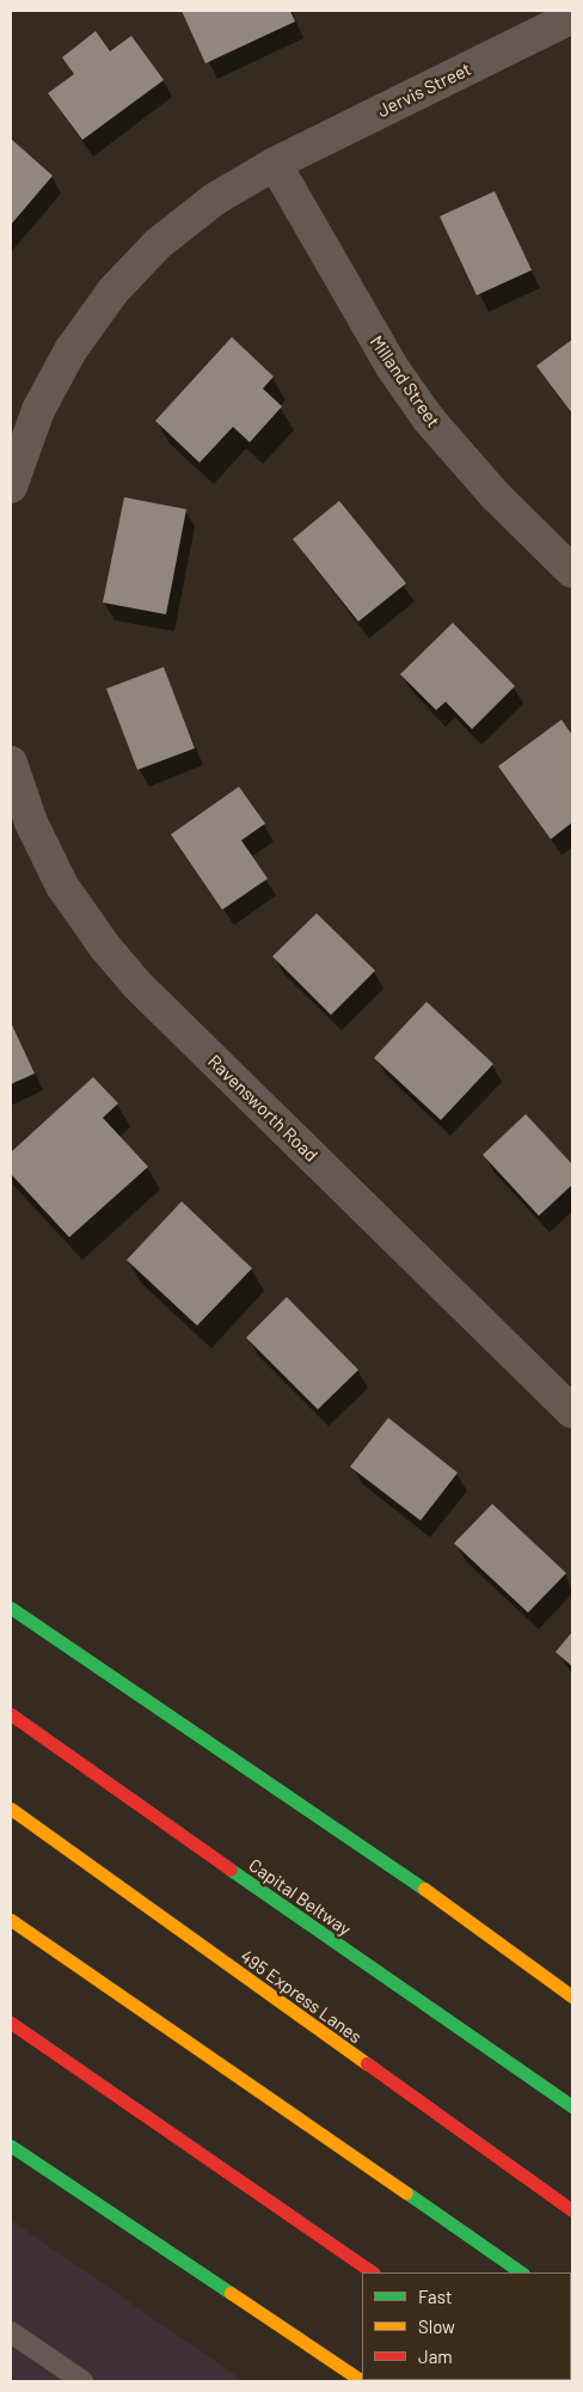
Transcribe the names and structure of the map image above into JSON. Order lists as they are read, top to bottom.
{
  "streets": {
    "highway": ["Capital Beltway", "495 Express Lanes"],
    "street": ["Jervis Street", "Milland Street", "Ravensworth Road"]
  },
  "crossings": [
    ["Jervis Street", "Milland Street"]
  ],
  "legend": ["Fast", "Slow", "Jam"]
}
